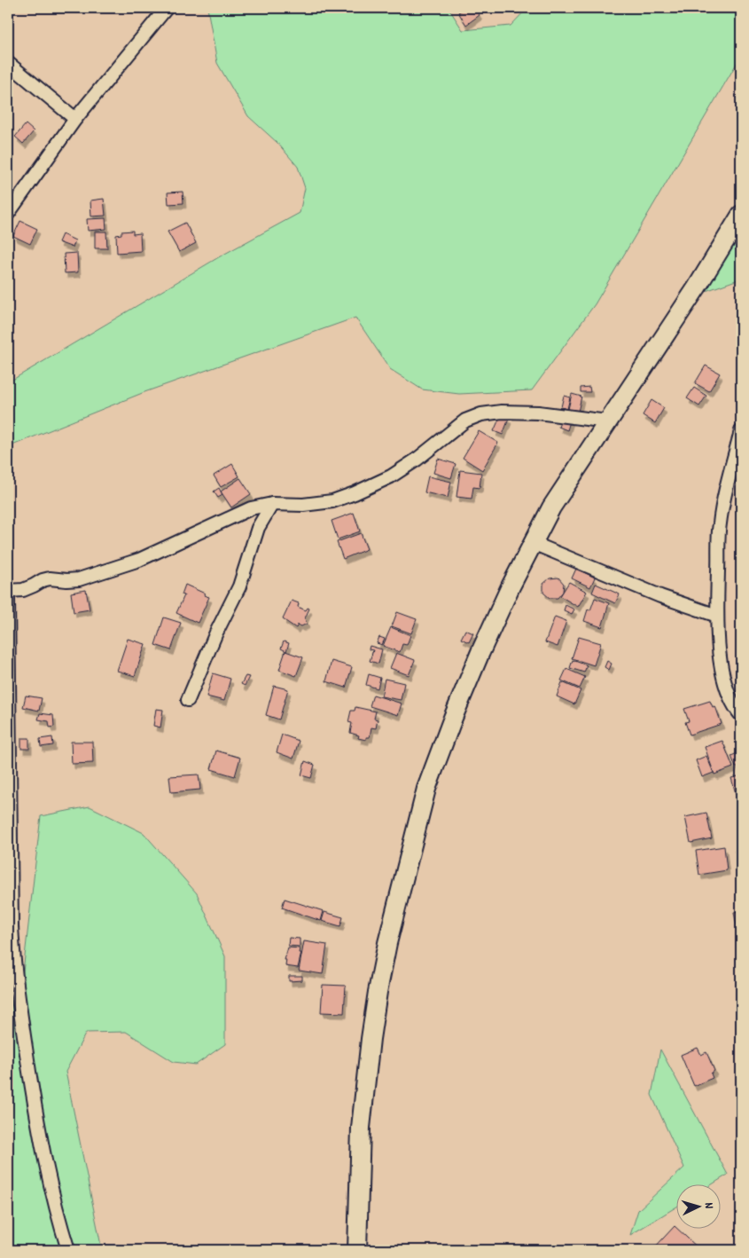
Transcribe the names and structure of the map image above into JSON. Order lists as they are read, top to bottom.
{
  "north": "right"
}
